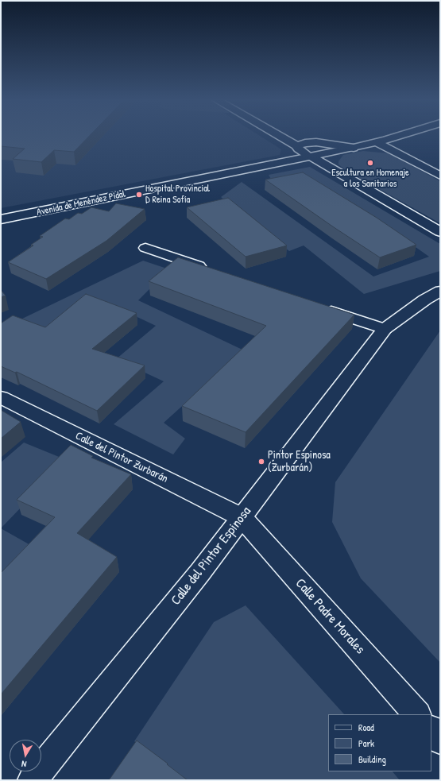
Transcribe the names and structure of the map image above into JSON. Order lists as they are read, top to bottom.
{
  "streets": {
    "street": [
      "Avenida de Menéndez Pidal",
      "Calle del Pintor Zurbarán",
      "Calle del Pintor Espinosa",
      "Calle Padre Morales"
    ]
  },
  "crossings": [
    ["Calle del Pintor Zurbarán", "Calle del Pintor Espinosa"],
    ["Calle del Pintor Zurbarán", "Calle Padre Morales"],
    ["Calle del Pintor Espinosa", "Calle Padre Morales"]
  ],
  "places": ["Escultura en Homenaje a los Sanitarios", "Hospital Provincial D Reina Sofía", "Pintor Espinosa (Zurbarán)"],
  "legend": ["Road", "Park", "Building"],
  "north": "bottom"
}
